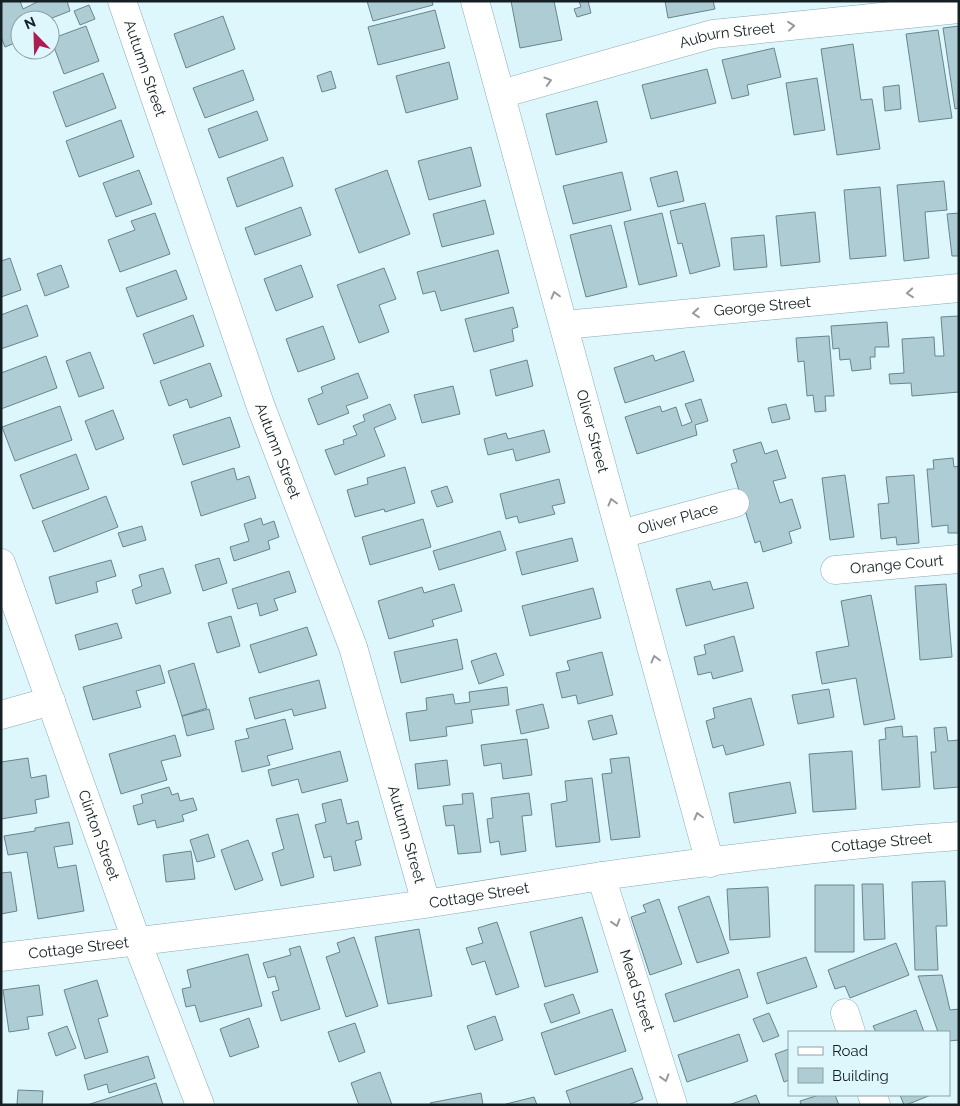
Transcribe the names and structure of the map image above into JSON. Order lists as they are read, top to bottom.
{
  "streets": {
    "street": [
      "Auburn Street",
      "Autumn Street",
      "George Street",
      "Oliver Street",
      "Oliver Place",
      "Orange Court",
      "Clinton Street",
      "Cottage Street",
      "Mead Street"
    ]
  },
  "crossings": [
    ["Auburn Street", "Oliver Street"],
    ["Autumn Street", "Cottage Street"],
    ["George Street", "Oliver Street"],
    ["Oliver Street", "Oliver Place"],
    ["Oliver Street", "Cottage Street"],
    ["Clinton Street", "Cottage Street"],
    ["Cottage Street", "Mead Street"]
  ],
  "one_way": [
    "Auburn Street",
    "George Street",
    "Oliver Street",
    "Mead Street"
  ],
  "legend": ["Road", "Building"],
  "north": "top left"
}
